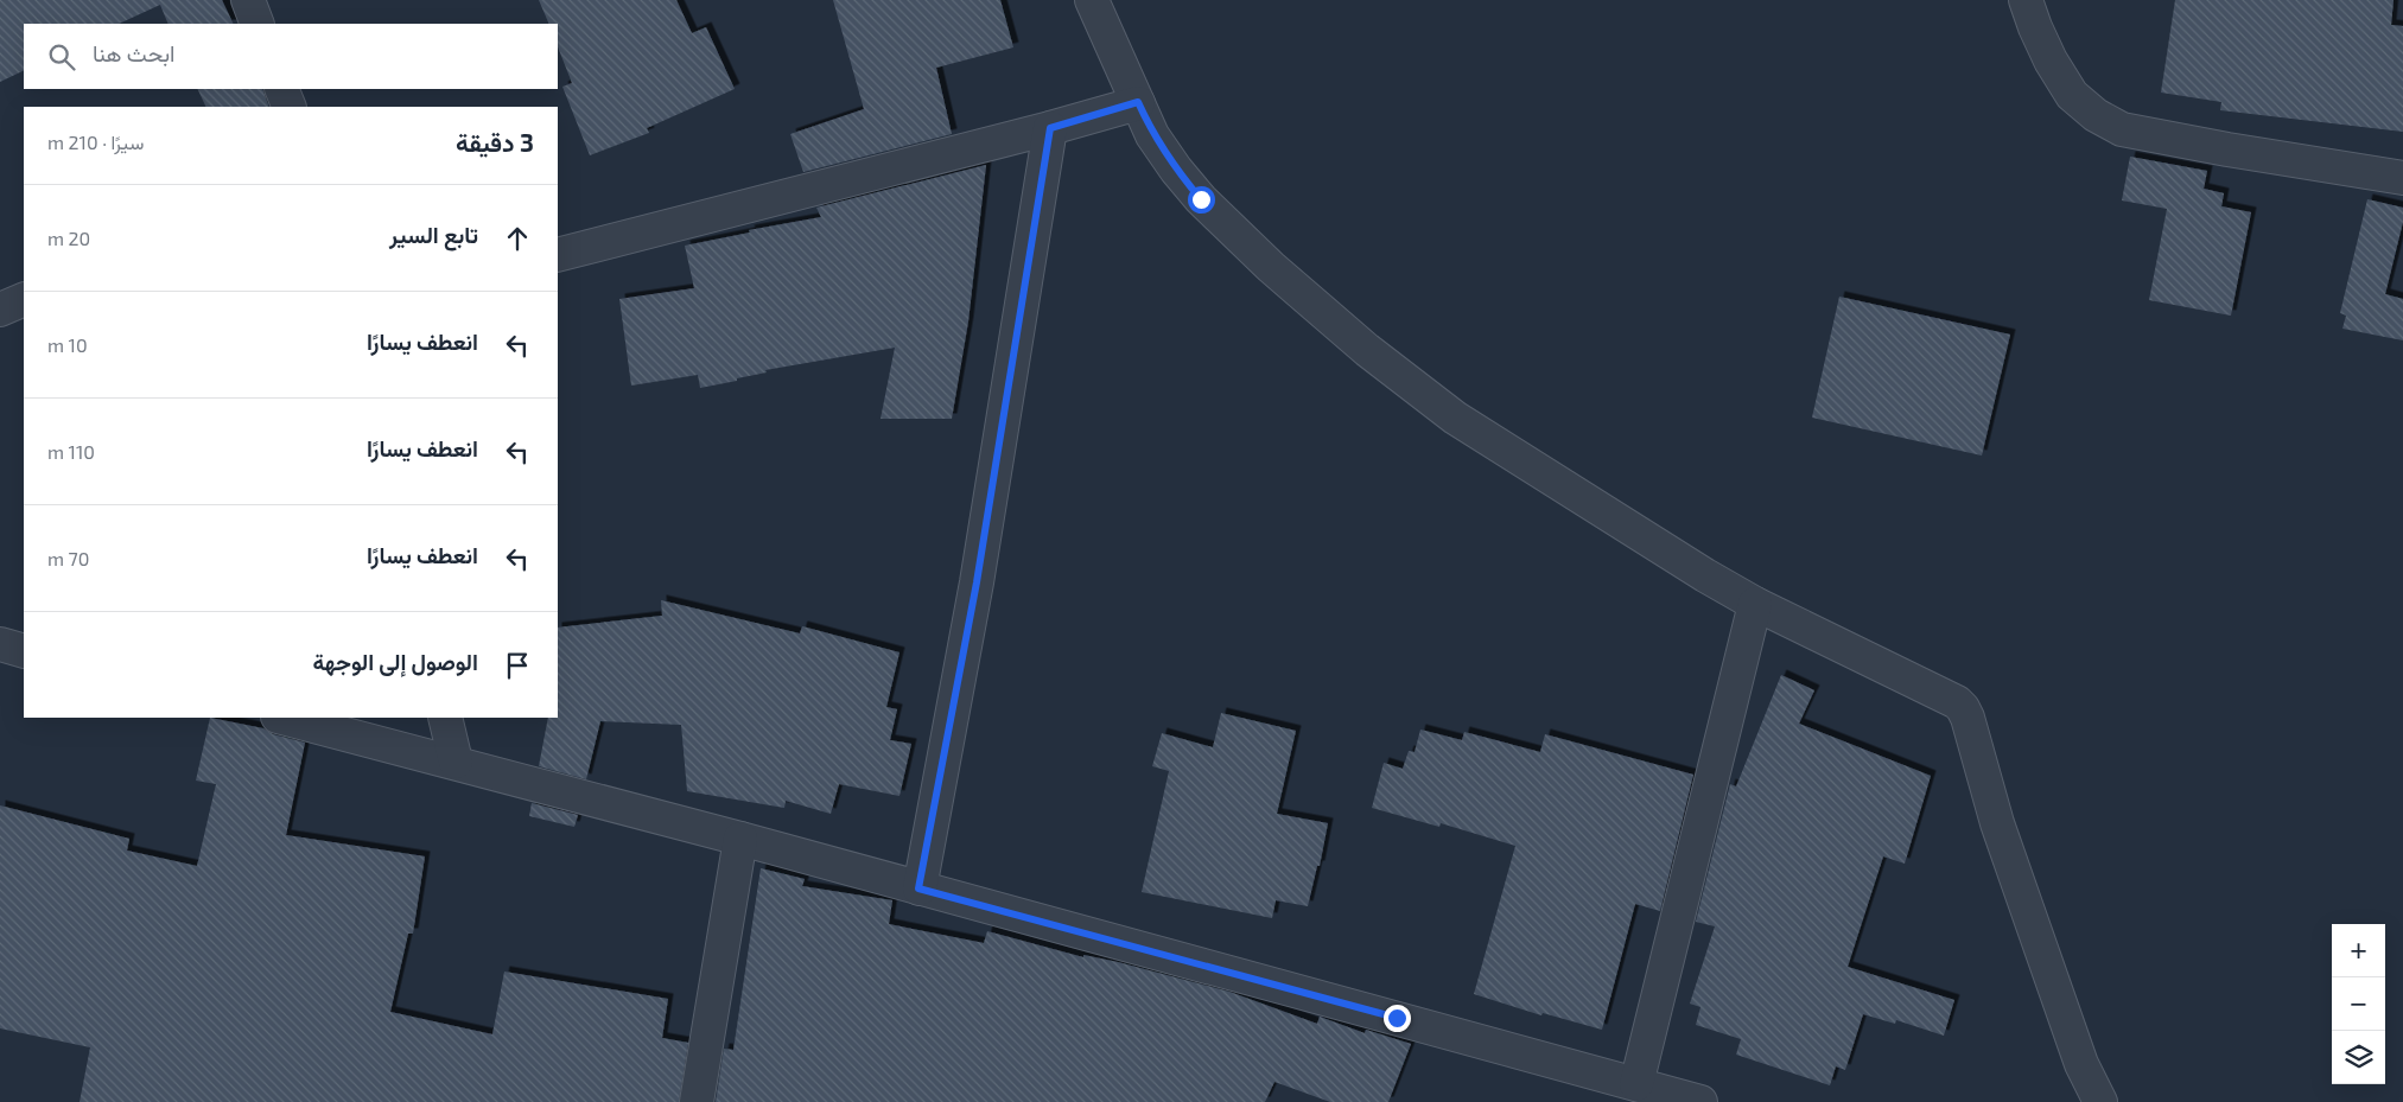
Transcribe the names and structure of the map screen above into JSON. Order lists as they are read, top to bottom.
{
  "page": {
    "search": "ابحث هنا",
    "heading": ["3 دقيقة", "سيرًا · 210 m"],
    "list": [
      ["تابع السير", "20 m"],
      ["انعطف يسارًا", "10 m"],
      ["انعطف يسارًا", "110 m"],
      ["انعطف يسارًا", "70 m"],
      "الوصول إلى الوجهة"
    ],
    "map_buttons": ["+", "−"]
  }
}
